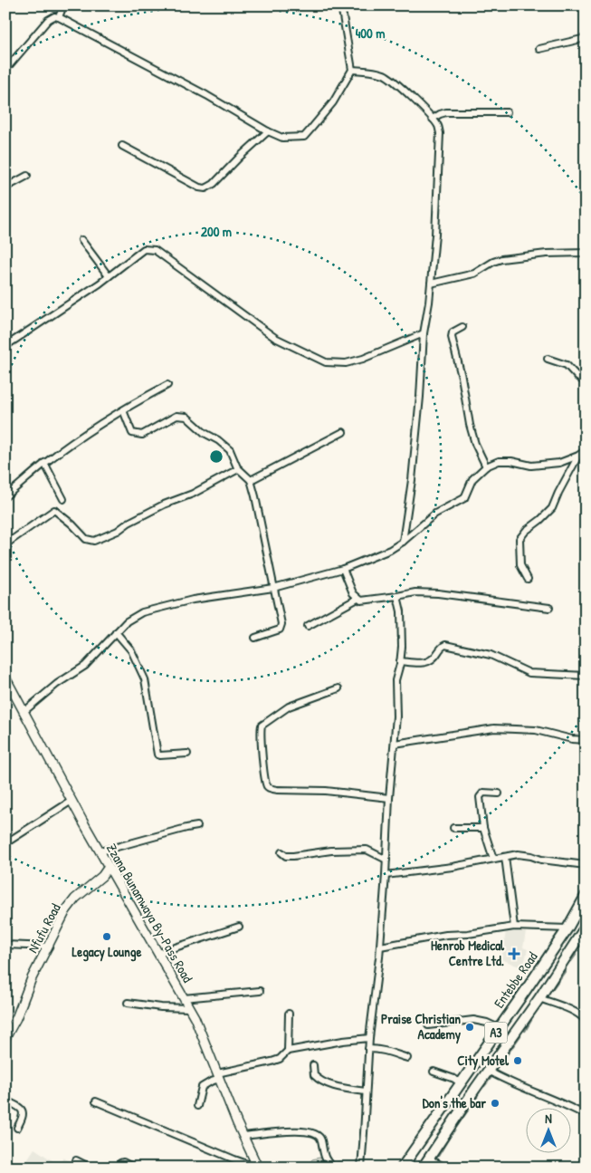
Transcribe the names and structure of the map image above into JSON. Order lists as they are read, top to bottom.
{
  "streets": {
    "main road": ["Entebbe Road", "A3"],
    "street": ["Zzana Bunamwaya By-Pass Road", "Nfufu Road"]
  },
  "crossings": [
    ["Zzana Bunamwaya By-Pass Road", "Nfufu Road"]
  ],
  "places": {
    "other": [
      "Legacy Lounge",
      "Praise Christian Academy",
      "City Motel",
      "Don's the bar"
    ],
    "health": ["Henrob Medical Centre Ltd."]
  },
  "north": "top",
  "rings": ["400 m", "200 m"]
}
